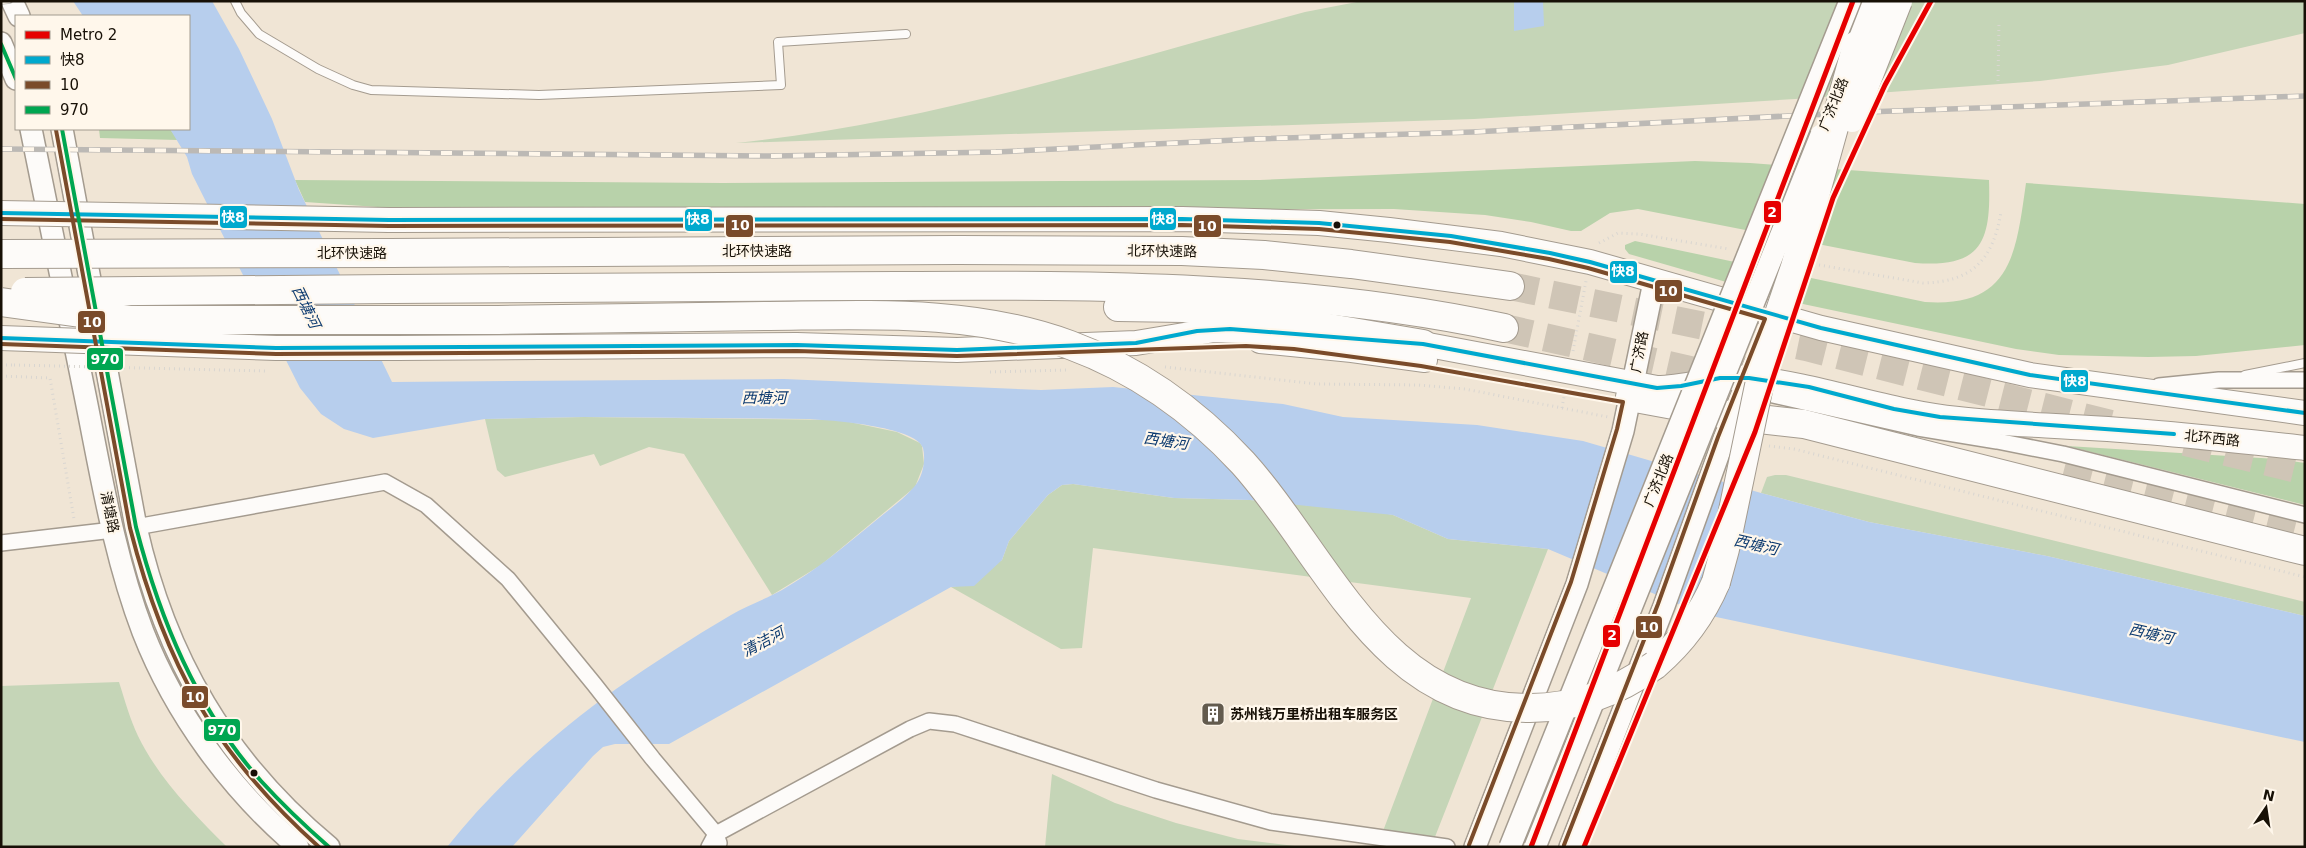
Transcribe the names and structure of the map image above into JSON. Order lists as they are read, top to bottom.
{
  "streets": {
    "highway": ["北环快速路"],
    "main road": [
      "广济北路",
      "广济路",
      "北环西路",
      "清塘路"
    ]
  },
  "crossings": [
    ["广济路", "北环西路"]
  ],
  "water": ["西塘河", "清洁河"],
  "places": {
    "building": ["苏州钱万里桥出租车服务区"]
  },
  "lines": [
    "metro line 2",
    "transit line 970",
    "transit line 10",
    "transit line 快8"
  ],
  "legend": [
    "Metro 2",
    "快8",
    "10",
    "970"
  ],
  "north": "top"
}
